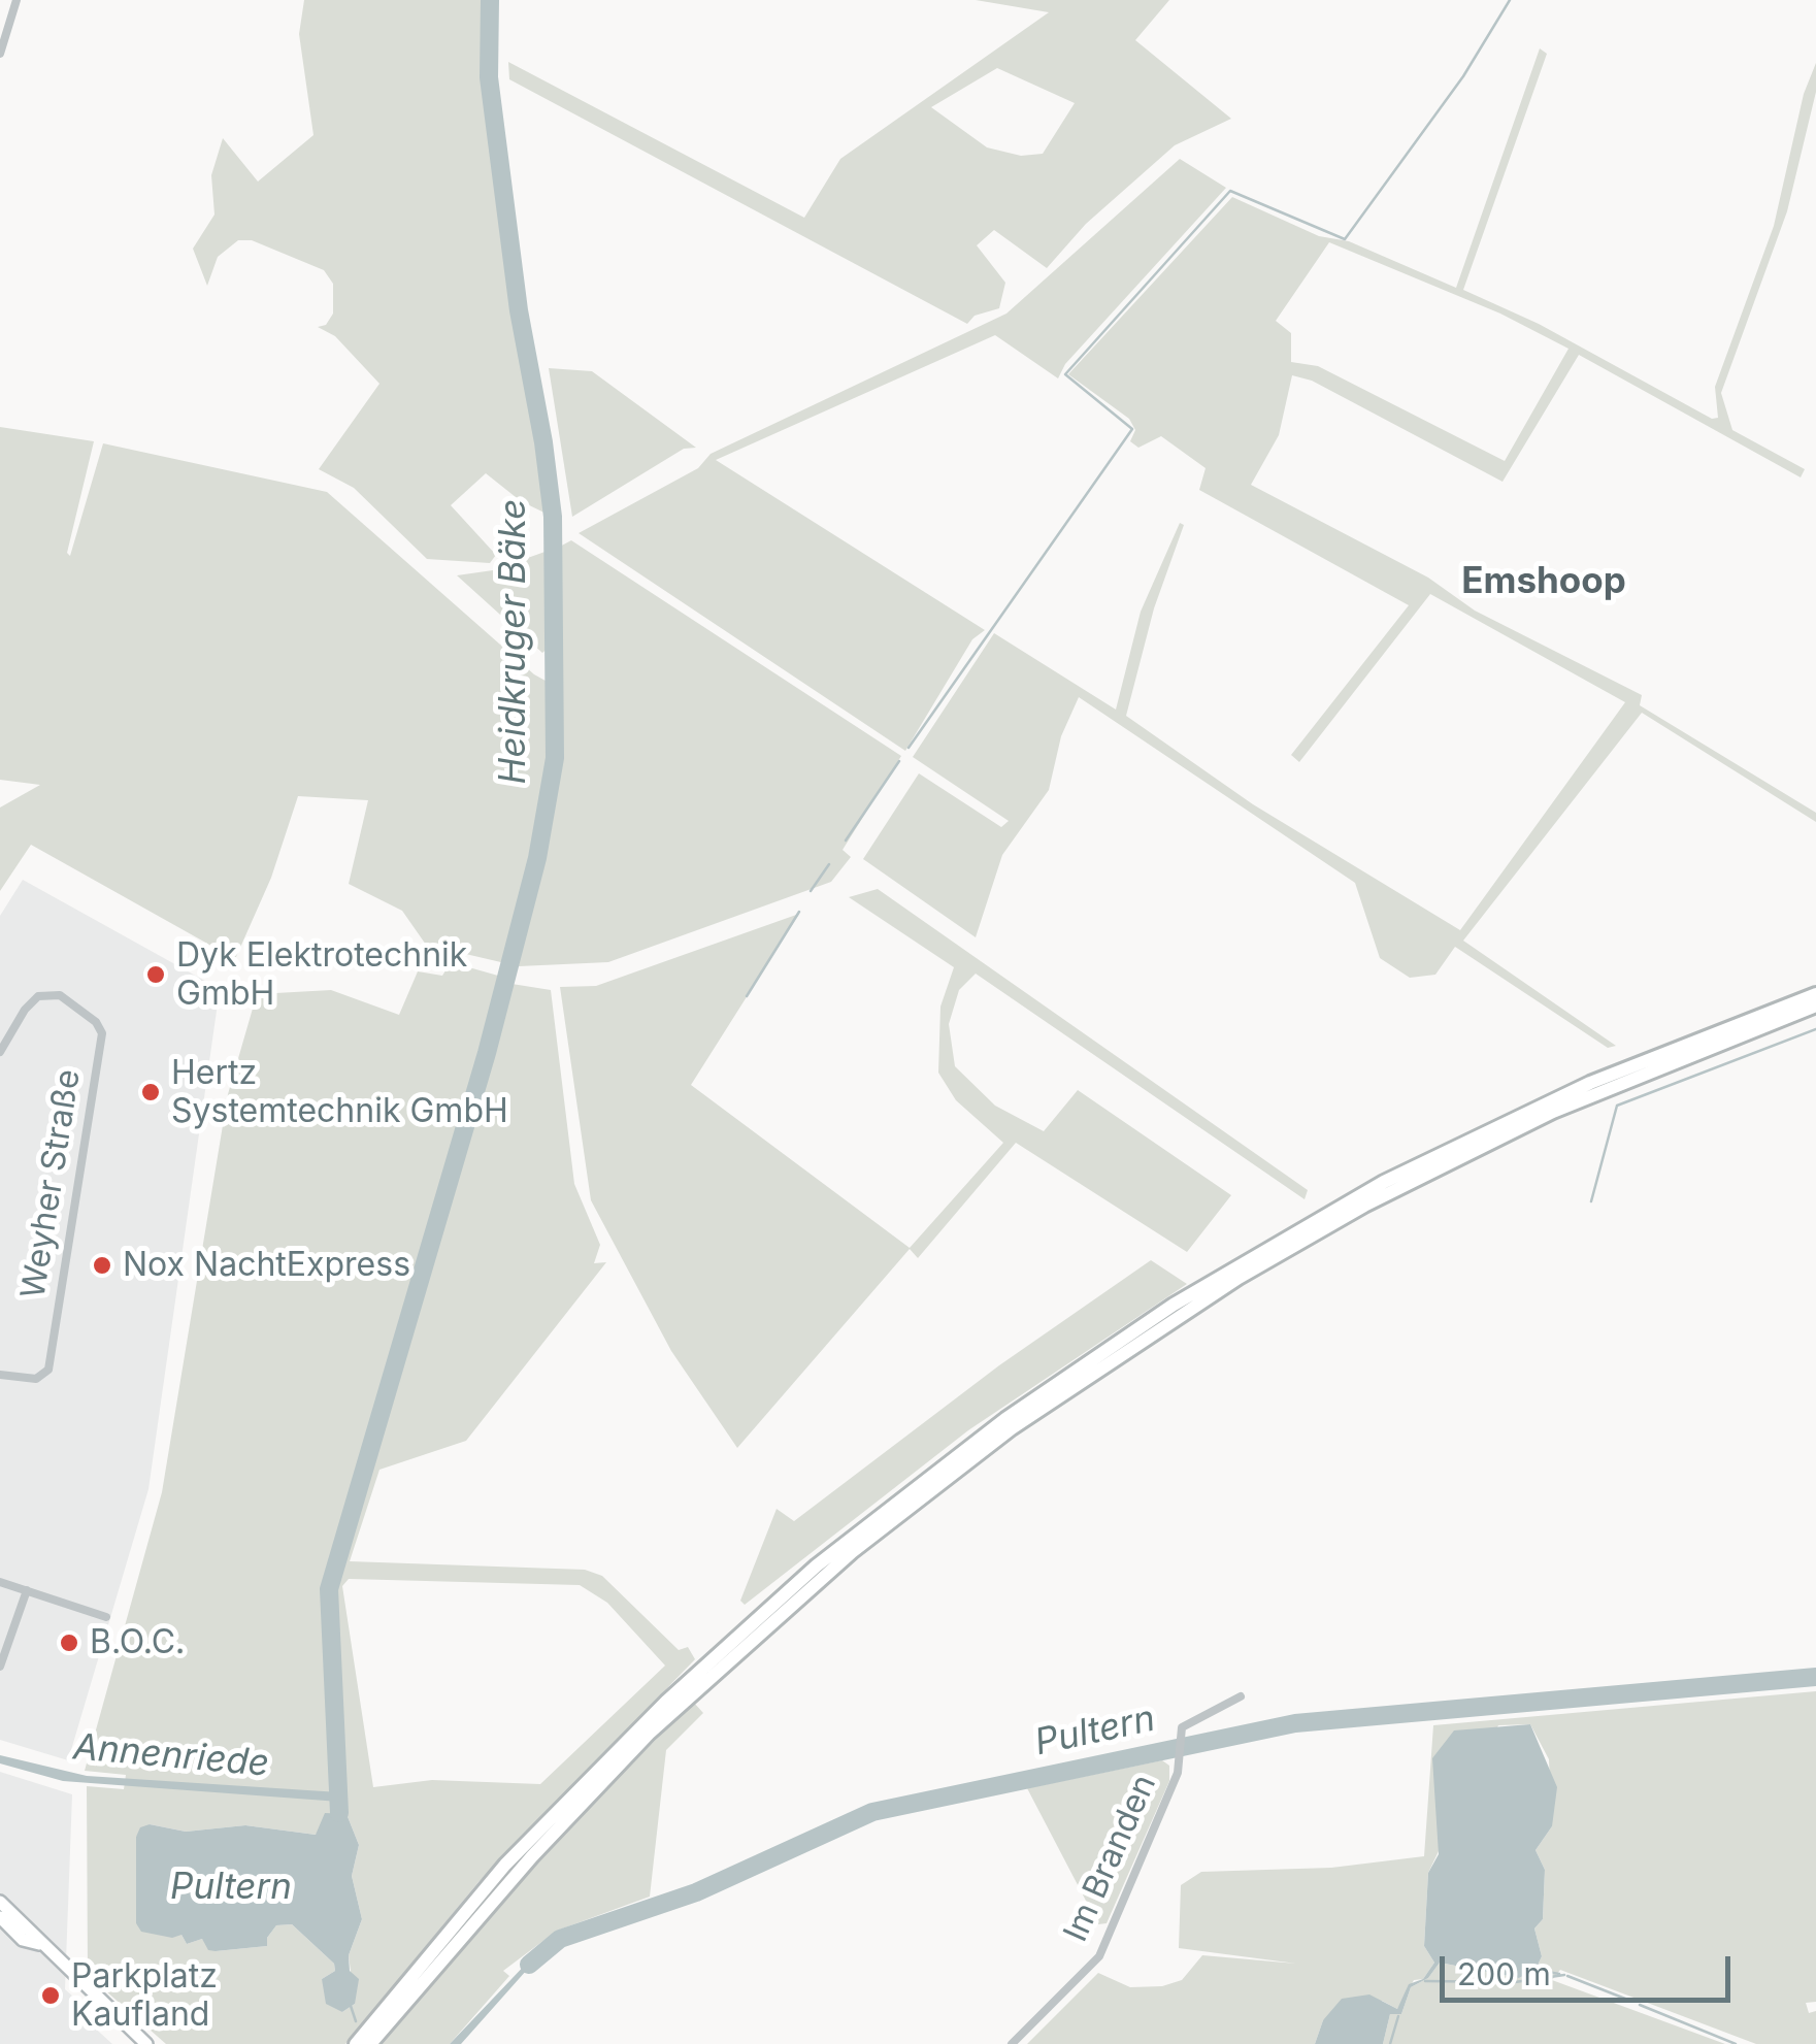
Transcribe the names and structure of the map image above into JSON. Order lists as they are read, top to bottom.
{
  "streets": {
    "street": ["Weyher Straße", "Im Branden"]
  },
  "districts": ["Emshoop"],
  "water": ["Heidkruger Bäke", "Pultern", "Annenriede"],
  "places": [
    "Dyk Elektrotechnik GmbH",
    "Hertz Systemtechnik GmbH",
    "Nox NachtExpress",
    "B.O.C.",
    "Parkplatz Kaufland"
  ],
  "scale_bar": "200 m"
}
